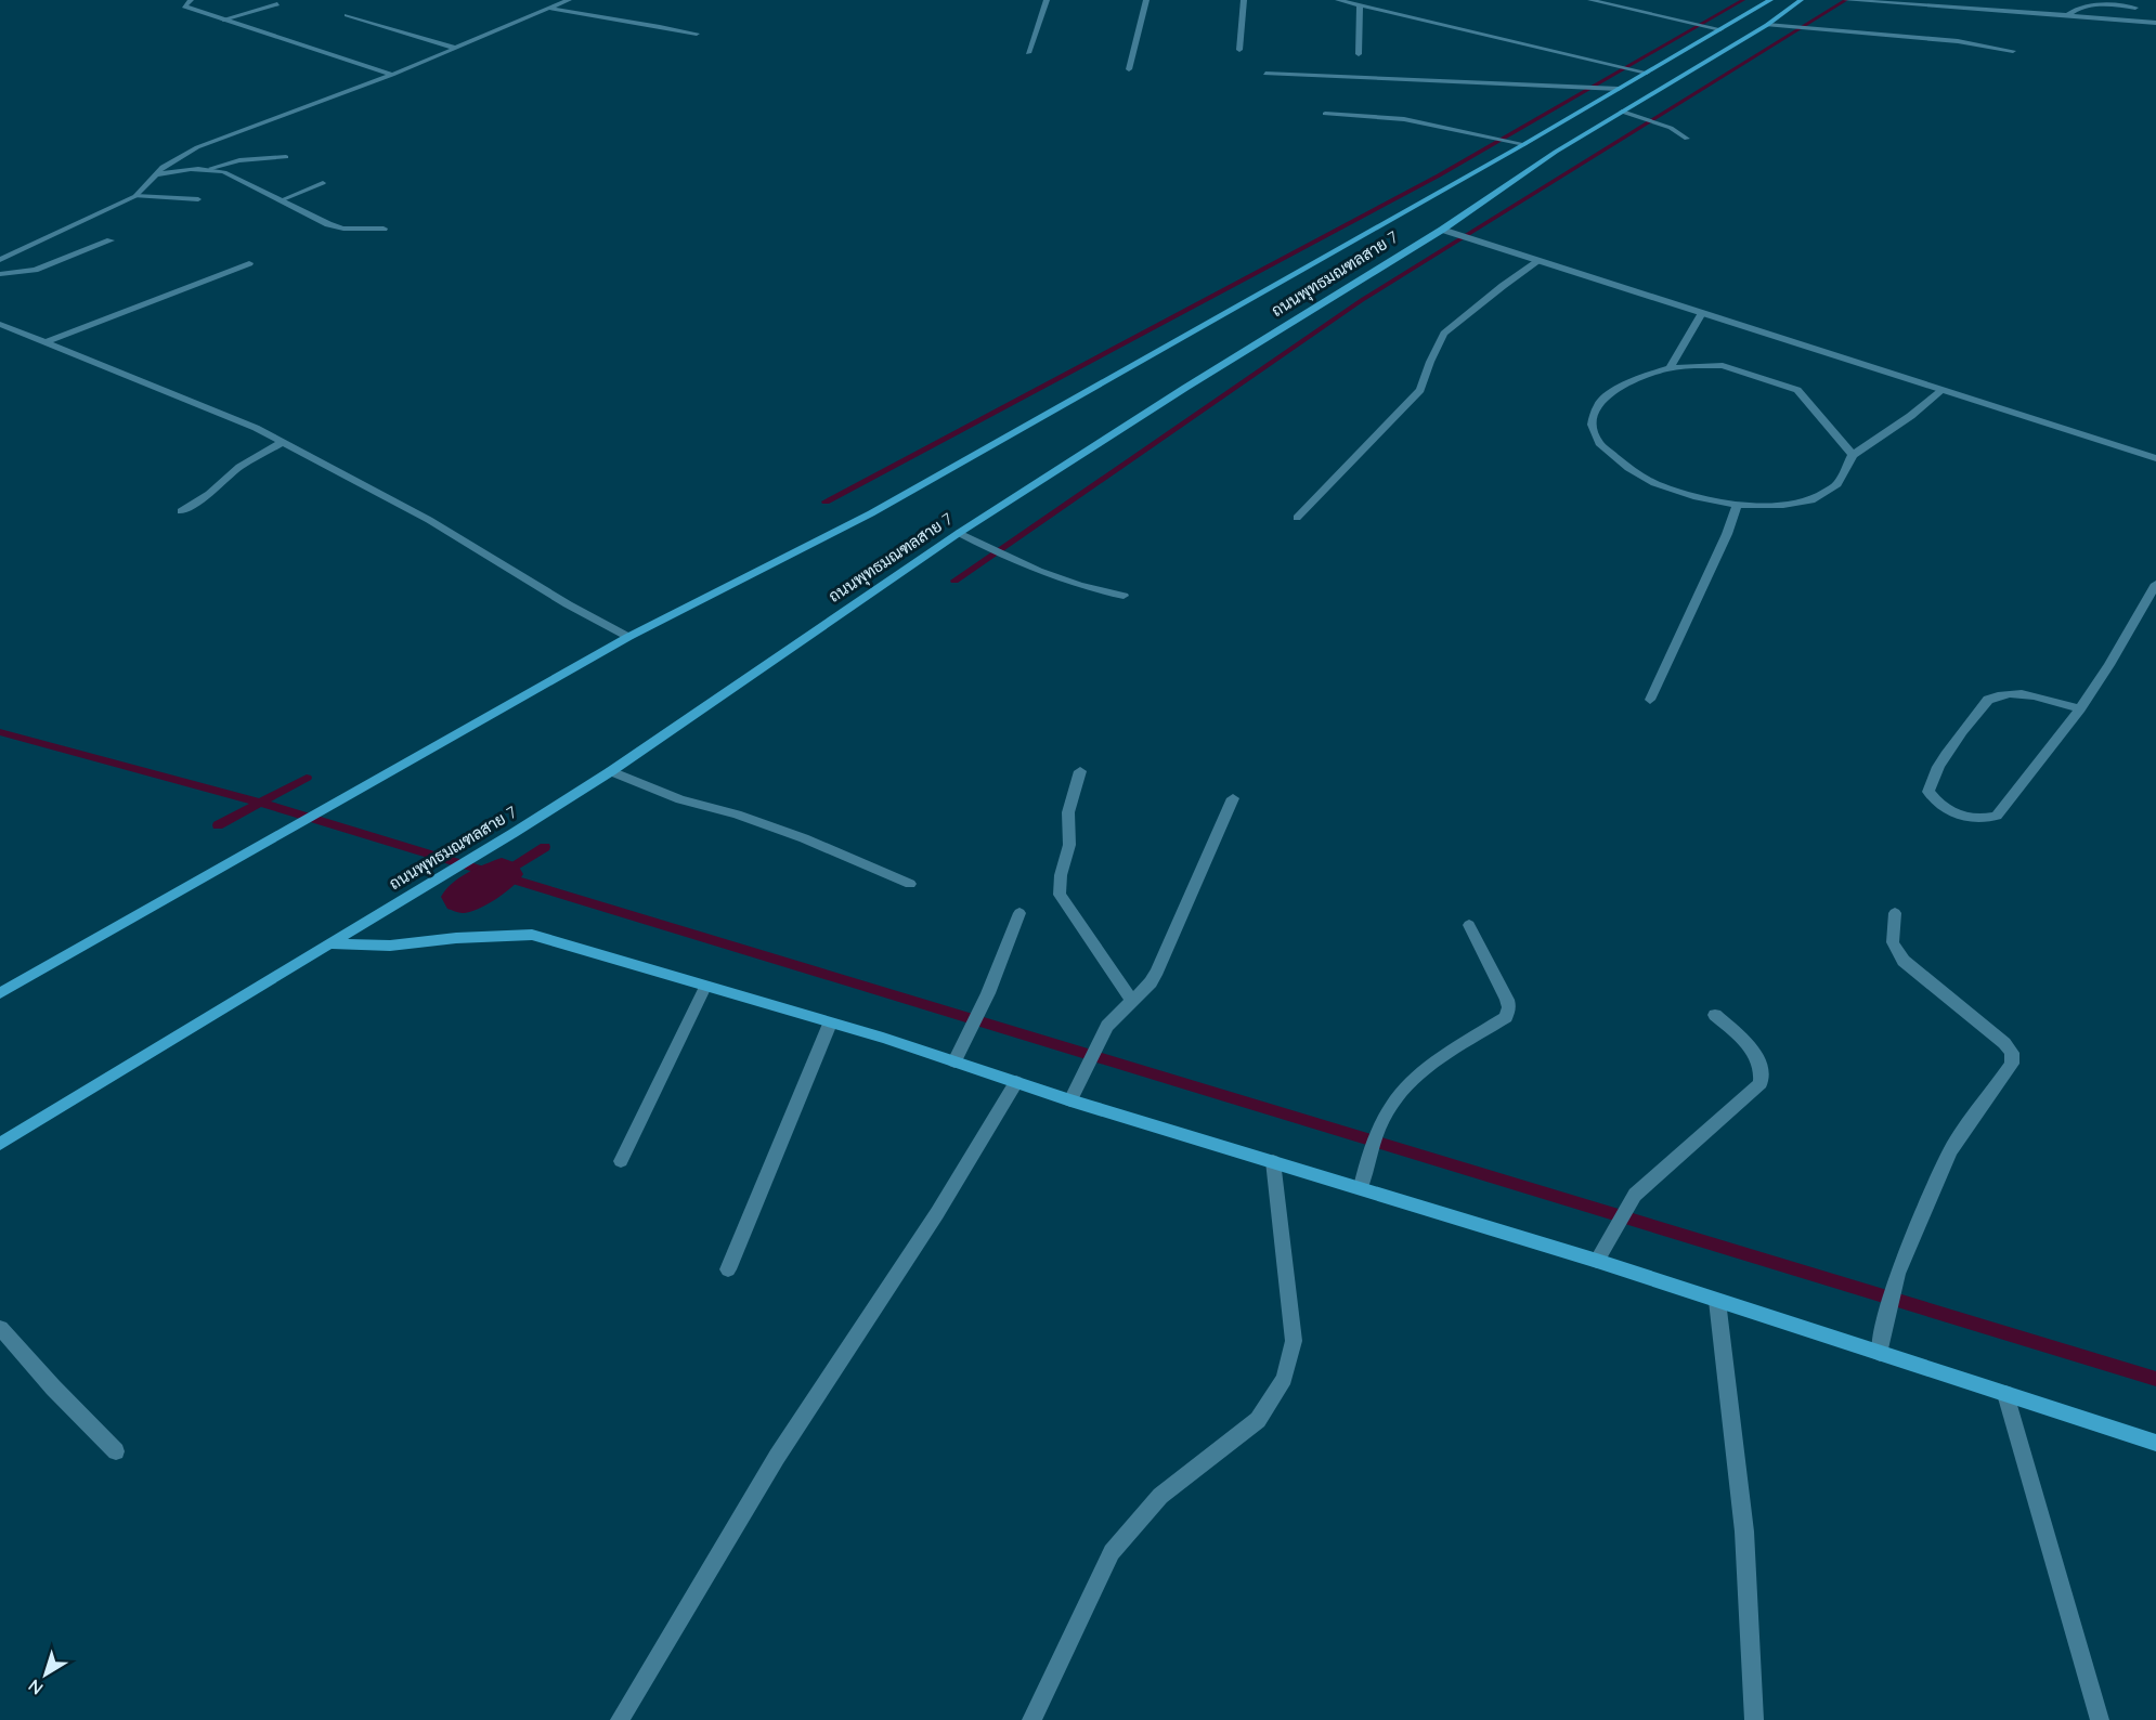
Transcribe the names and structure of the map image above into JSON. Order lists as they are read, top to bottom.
{
  "streets": {
    "main road": ["ถนนพุทธมณฑลสาย 7"]
  },
  "north": "bottom left"
}
